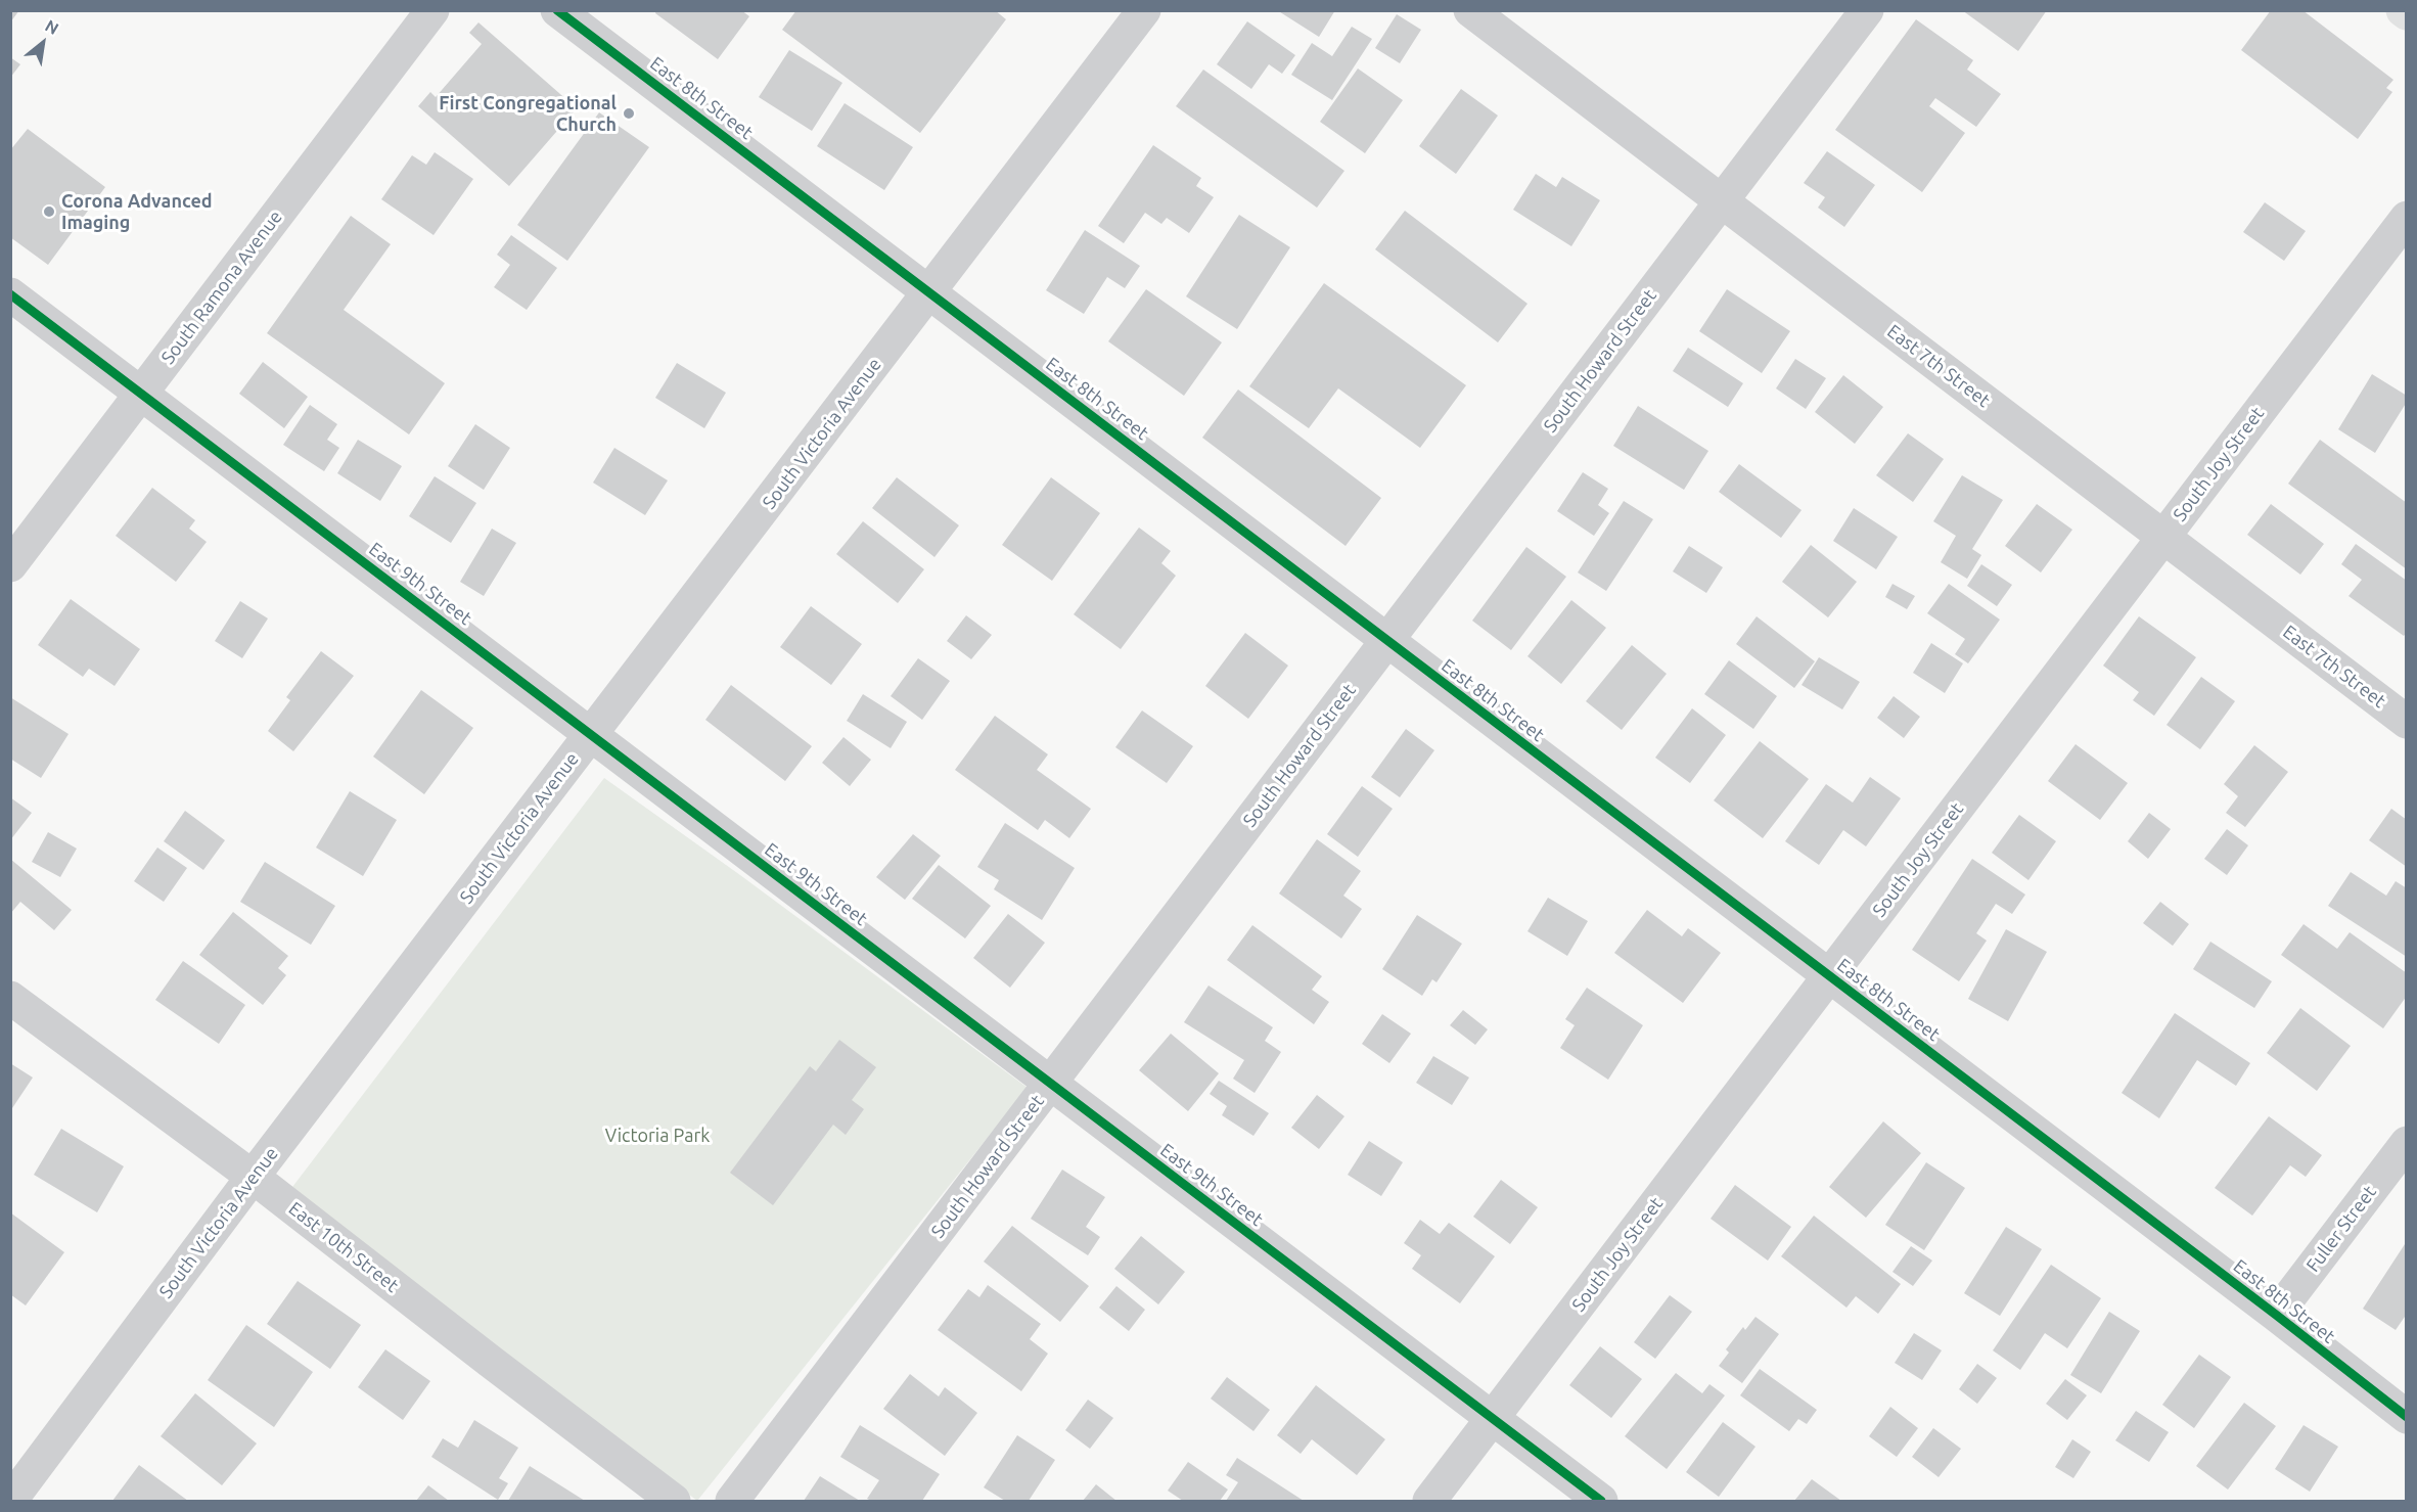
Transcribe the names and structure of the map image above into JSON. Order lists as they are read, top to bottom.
{
  "streets": {
    "street": [
      "East 8th Street",
      "South Ramona Avenue",
      "South Howard Street",
      "East 7th Street",
      "South Victoria Avenue",
      "South Joy Street",
      "East 9th Street",
      "Fuller Street",
      "East 10th Street"
    ]
  },
  "crossings": [
    ["East 8th Street", "South Howard Street"],
    ["East 8th Street", "South Victoria Avenue"],
    ["East 8th Street", "South Joy Street"],
    ["East 8th Street", "Fuller Street"],
    ["South Ramona Avenue", "East 9th Street"],
    ["South Howard Street", "East 7th Street"],
    ["South Howard Street", "East 9th Street"],
    ["East 7th Street", "South Joy Street"],
    ["South Victoria Avenue", "East 9th Street"],
    ["South Victoria Avenue", "East 10th Street"],
    ["South Joy Street", "East 9th Street"]
  ],
  "parks": ["Victoria Park"],
  "places": ["First Congregational Church", "Corona Advanced Imaging"],
  "north": "top right"
}
